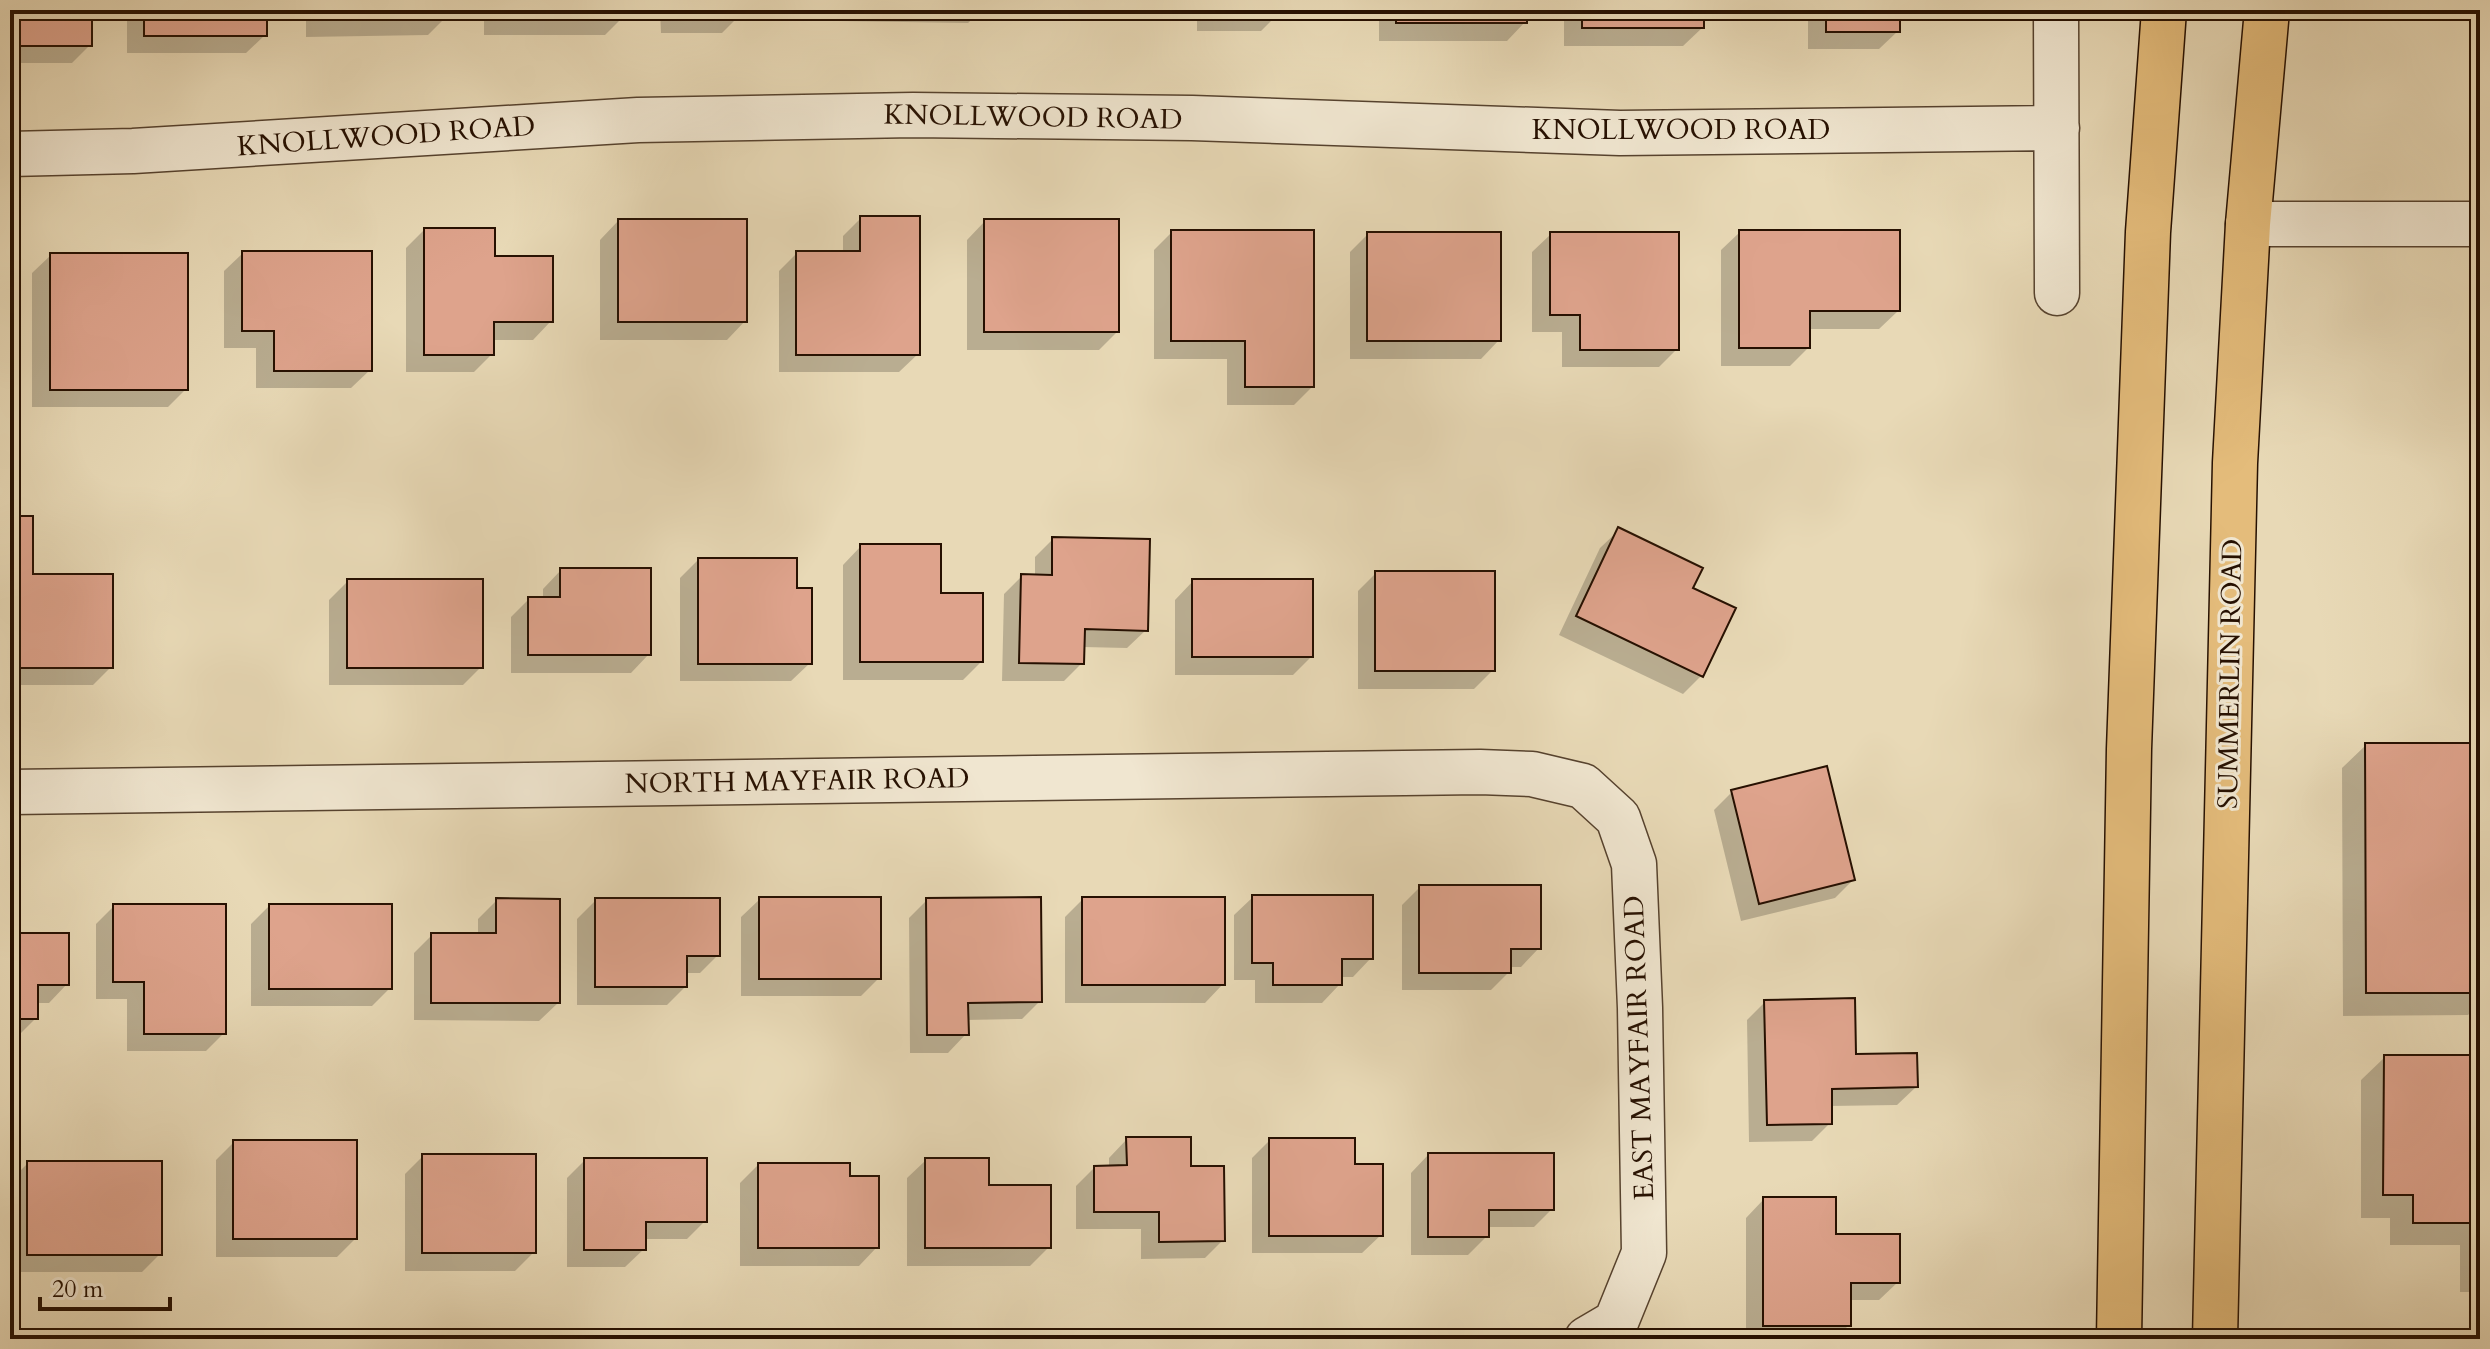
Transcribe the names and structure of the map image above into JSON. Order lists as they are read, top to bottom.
{
  "streets": {
    "main road": ["SUMMERLIN ROAD"],
    "street": ["KNOLLWOOD ROAD", "NORTH MAYFAIR ROAD", "EAST MAYFAIR ROAD"]
  },
  "crossings": [
    ["NORTH MAYFAIR ROAD", "EAST MAYFAIR ROAD"]
  ],
  "scale_bar": "20 m"
}
